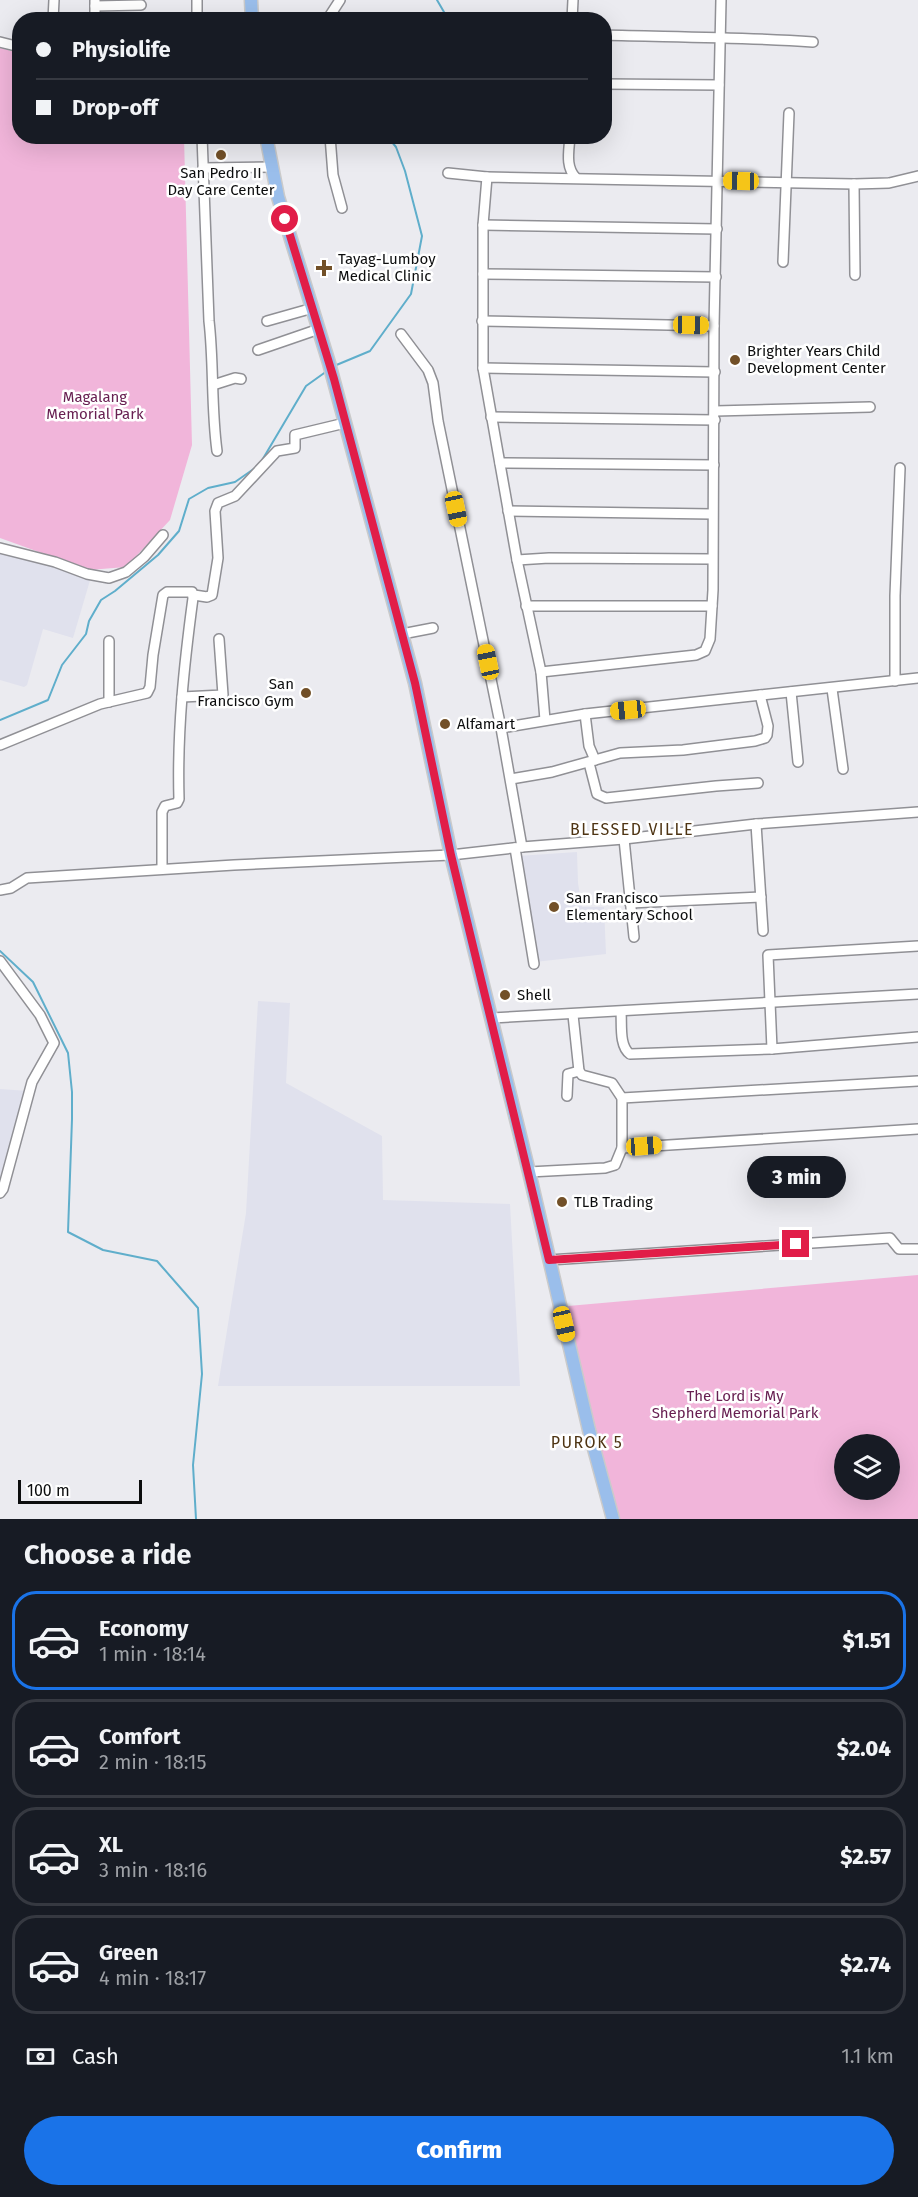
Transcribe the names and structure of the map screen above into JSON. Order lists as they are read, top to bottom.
{
  "districts": ["BLESSED VILLE", "PUROK 5"],
  "parks": ["Magalang Memorial Park", "The Lord is My Shepherd Memorial Park"],
  "places": {
    "other": [
      "San Pedro II Day Care Center",
      "Brighter Years Child Development Center",
      "San Francisco Gym",
      "Alfamart",
      "San Francisco Elementary School",
      "Shell",
      "TLB Trading"
    ],
    "health": ["Tayag-Lumboy Medical Clinic"]
  },
  "scale_bar": "100 m",
  "page": {
    "banner": ["Physiolife", "Drop-off"],
    "bubble": "3 min",
    "scale": "100 m",
    "heading": "Choose a ride",
    "list": [
      {
        "name": "Economy",
        "note": "1 min · 18:14",
        "value": "$1.51"
      },
      {
        "name": "Comfort",
        "note": "2 min · 18:15",
        "value": "$2.04"
      },
      {
        "name": "XL",
        "note": "3 min · 18:16",
        "value": "$2.57"
      },
      {
        "name": "Green",
        "note": "4 min · 18:17",
        "value": "$2.74"
      }
    ],
    "pay": ["Cash", "1.1 km"],
    "buttons": "Confirm"
  }
}
